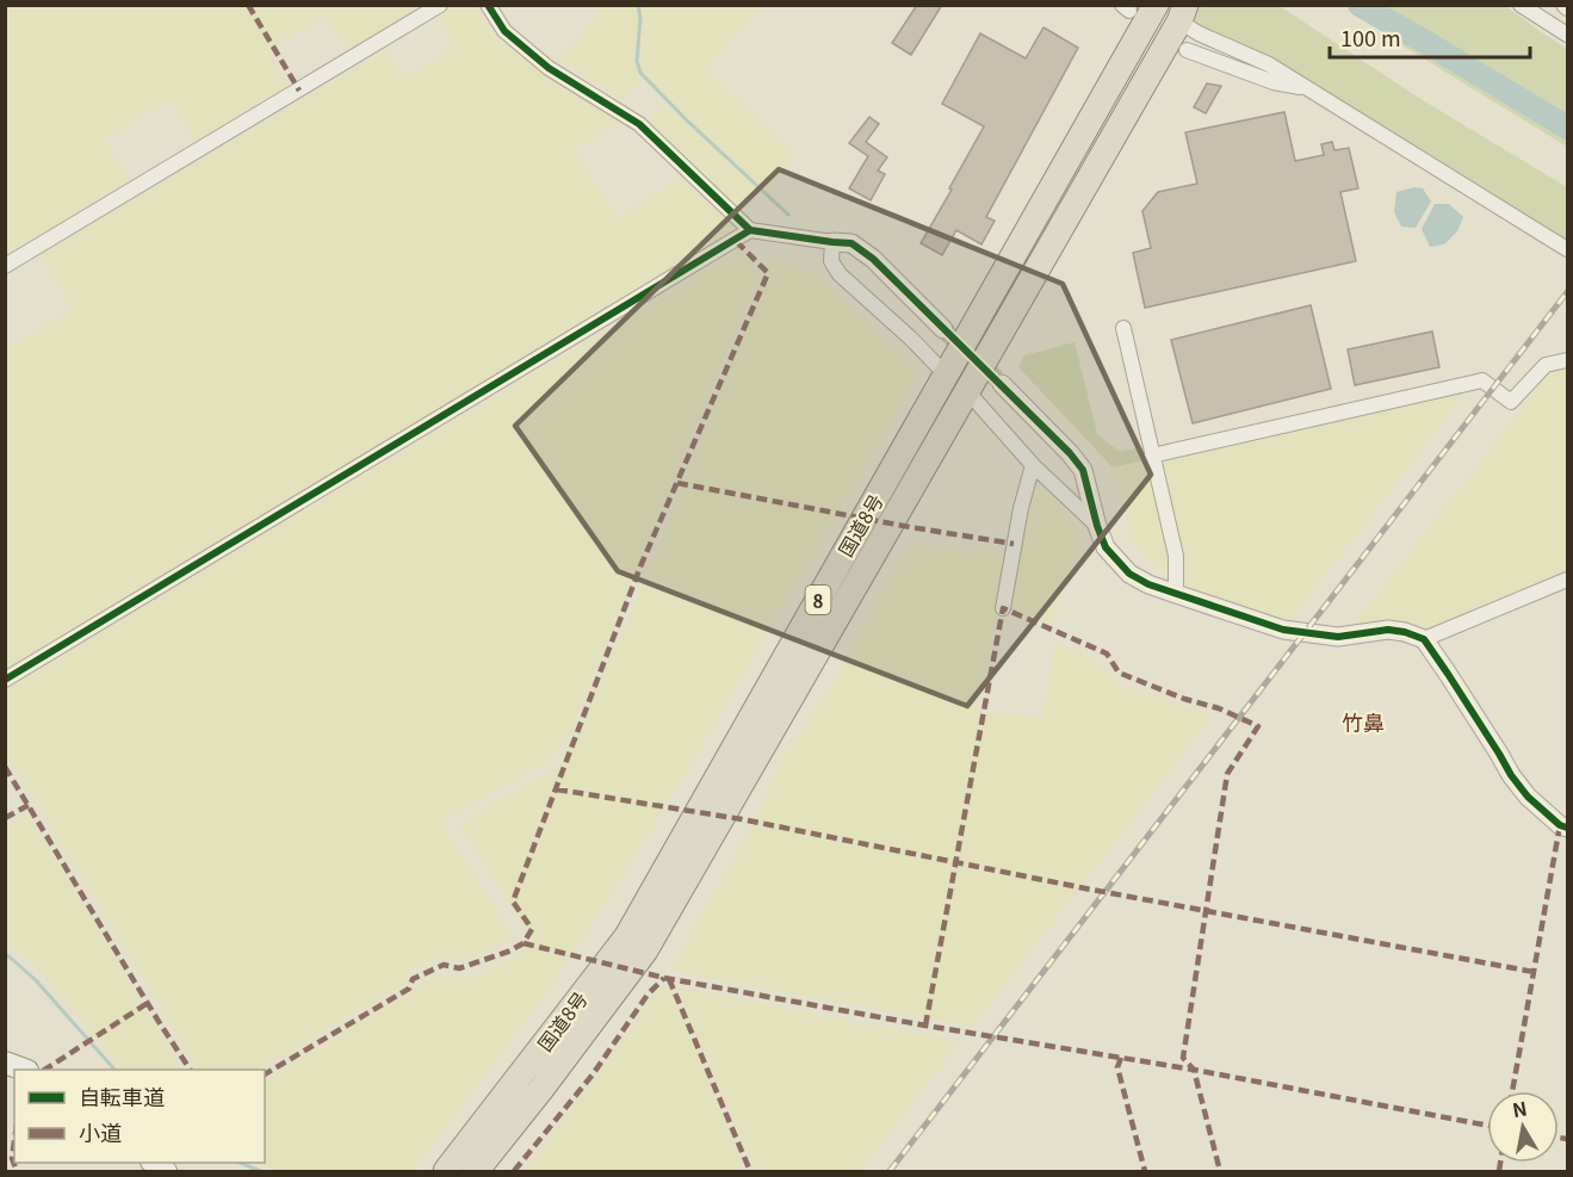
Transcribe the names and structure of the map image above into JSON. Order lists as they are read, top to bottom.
{
  "streets": {
    "highway": ["国道8号", "8"]
  },
  "districts": ["竹鼻"],
  "legend": ["自転車道", "小道"],
  "scale_bar": "100 m",
  "north": "top"
}
